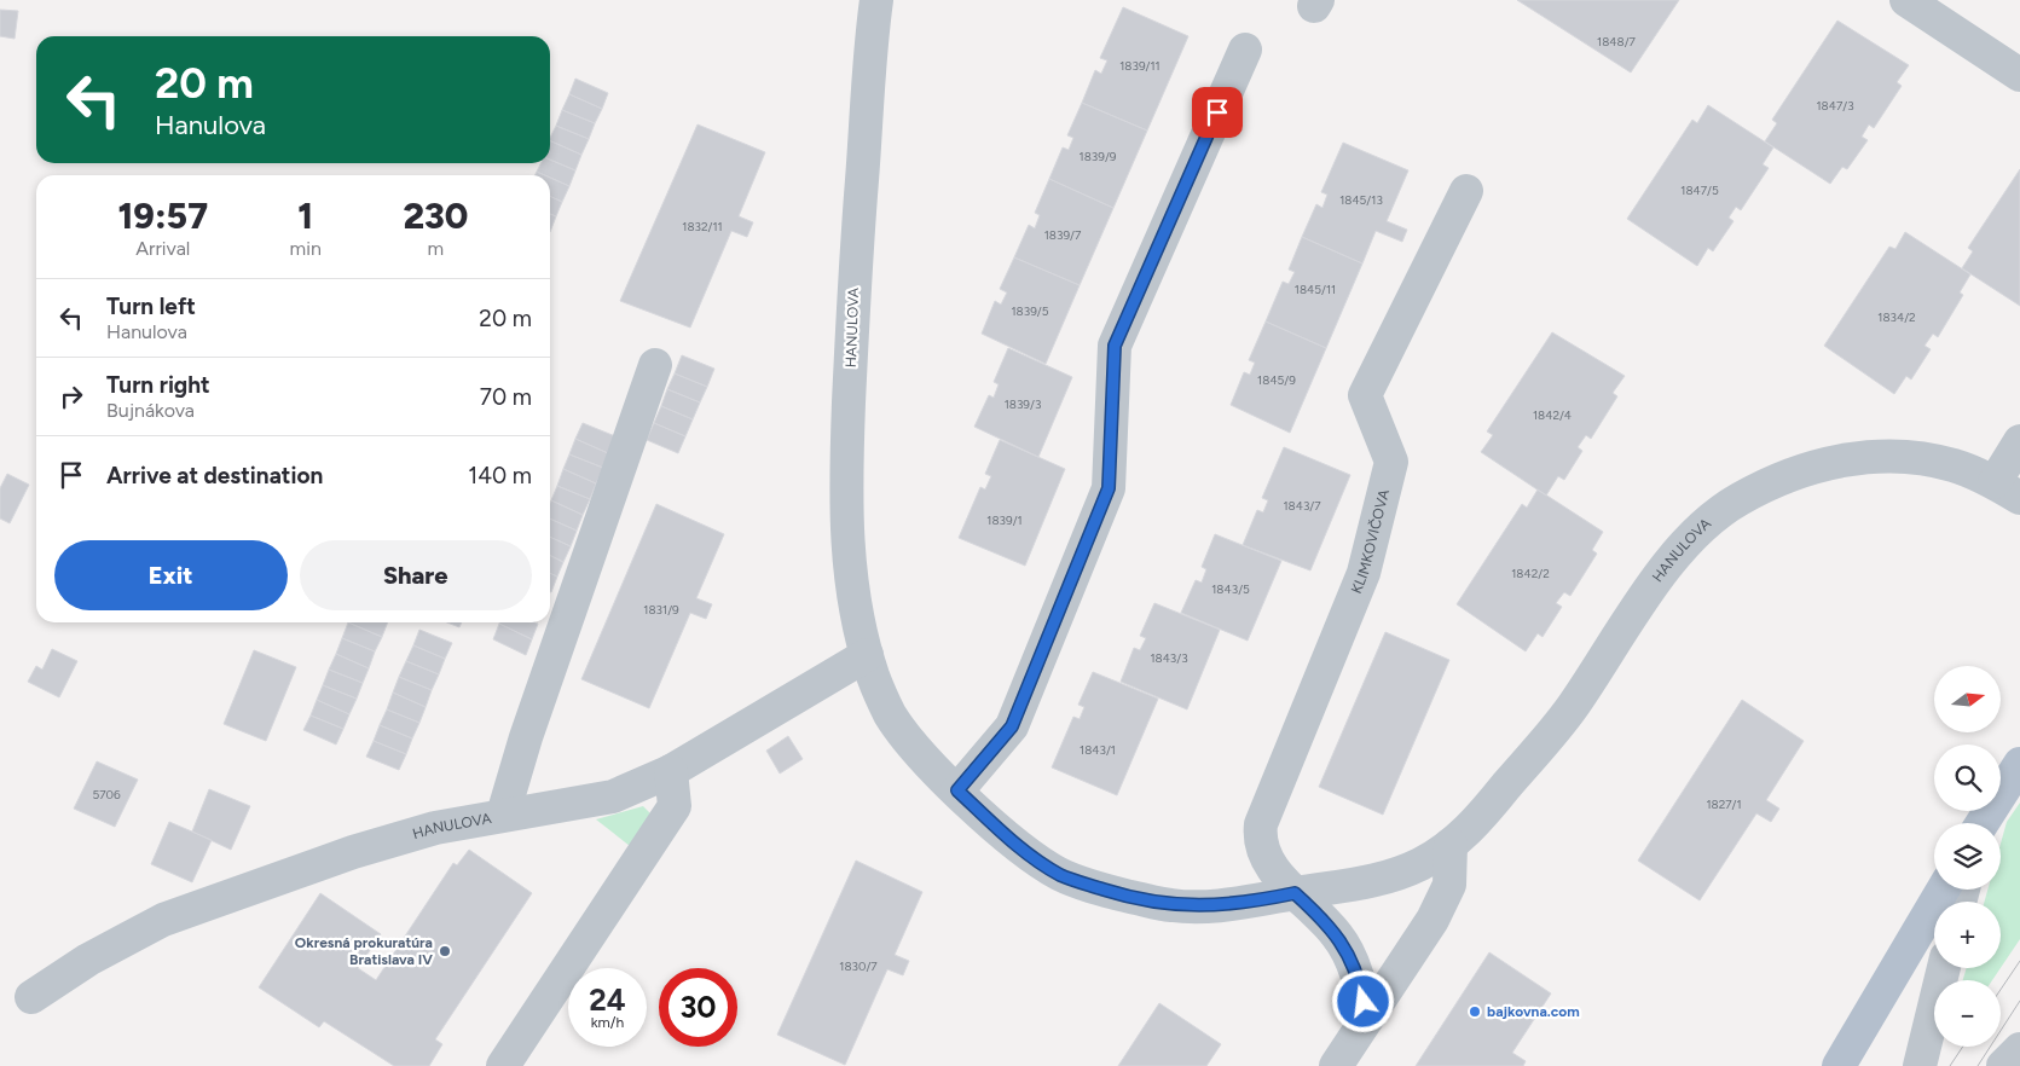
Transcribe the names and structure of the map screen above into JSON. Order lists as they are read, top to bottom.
{
  "streets": {
    "street": ["HANULOVA", "KLIMKOVIČOVA"]
  },
  "crossings": [
    ["HANULOVA", "KLIMKOVIČOVA"]
  ],
  "places": ["Okresná prokuratúra Bratislava IV", "bajkovna.com"],
  "house_numbers": [
    "1848/7",
    "1839/11",
    "1847/3",
    "1839/9",
    "1847/5",
    "1845/13",
    "1832/11",
    "1839/7",
    "1845/11",
    "1839/5",
    "1834/2",
    "1845/9",
    "1839/3",
    "1842/4",
    "1843/7",
    "1839/1",
    "1842/2",
    "1843/5",
    "1831/9",
    "1843/3",
    "1843/1",
    "5706",
    "1827/1",
    "1830/7"
  ],
  "north": "right",
  "page": {
    "turn": ["20 m", "Hanulova"],
    "eta": [
      "19:57",
      "Arrival",
      "1",
      "min",
      "230",
      "m"
    ],
    "list": [
      {
        "name": "Turn left",
        "note": "Hanulova",
        "value": "20 m"
      },
      {
        "name": "Turn right",
        "note": "Bujnákova",
        "value": "70 m"
      },
      {
        "name": "Arrive at destination",
        "value": "140 m"
      }
    ],
    "buttons": ["Exit", "Share"],
    "map_buttons": ["+", "−"],
    "speed": "24 km/h",
    "limit": "30"
  }
}
